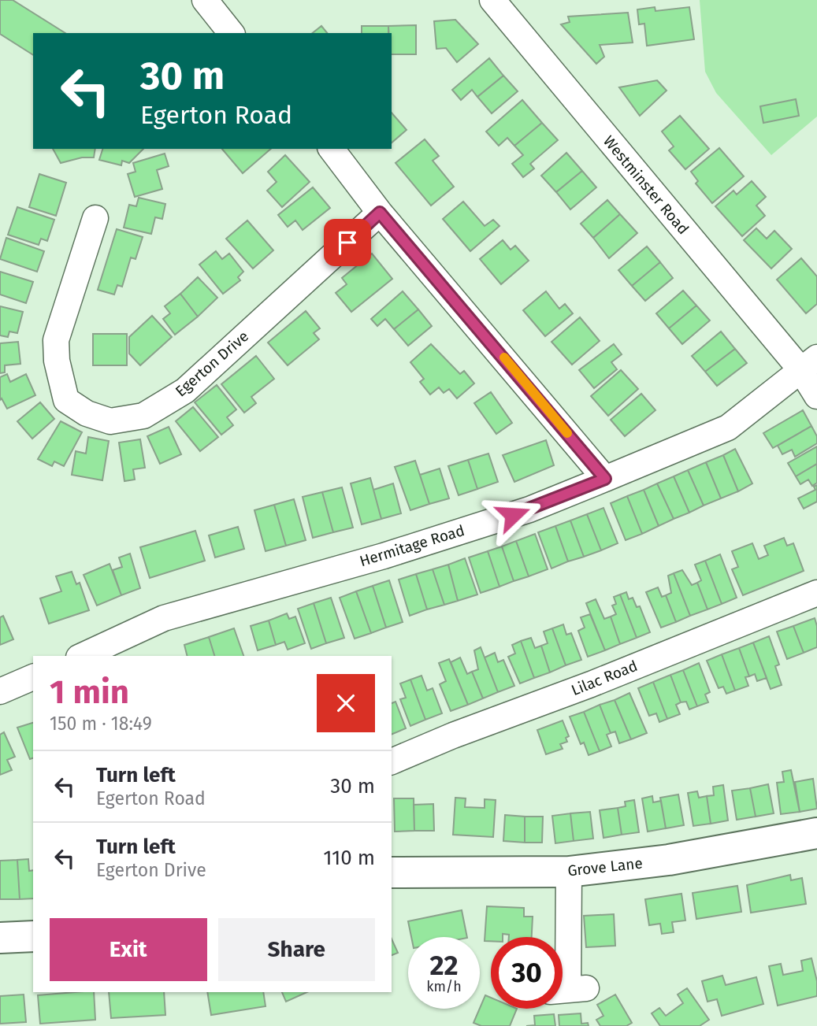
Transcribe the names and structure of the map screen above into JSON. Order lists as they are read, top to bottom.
{
  "streets": {
    "street": [
      "Westminster Road",
      "Egerton Drive",
      "Hermitage Road",
      "Lilac Road",
      "Grove Lane"
    ]
  },
  "crossings": [
    ["Westminster Road", "Hermitage Road"]
  ],
  "page": {
    "turn": ["30 m", "Egerton Road"],
    "heading": ["1 min", "150 m · 18:49"],
    "list": [
      {
        "name": "Turn left",
        "note": "Egerton Road",
        "value": "30 m"
      },
      {
        "name": "Turn left",
        "note": "Egerton Drive",
        "value": "110 m"
      }
    ],
    "buttons": ["Exit", "Share"],
    "speed": "22 km/h",
    "limit": "30"
  }
}
